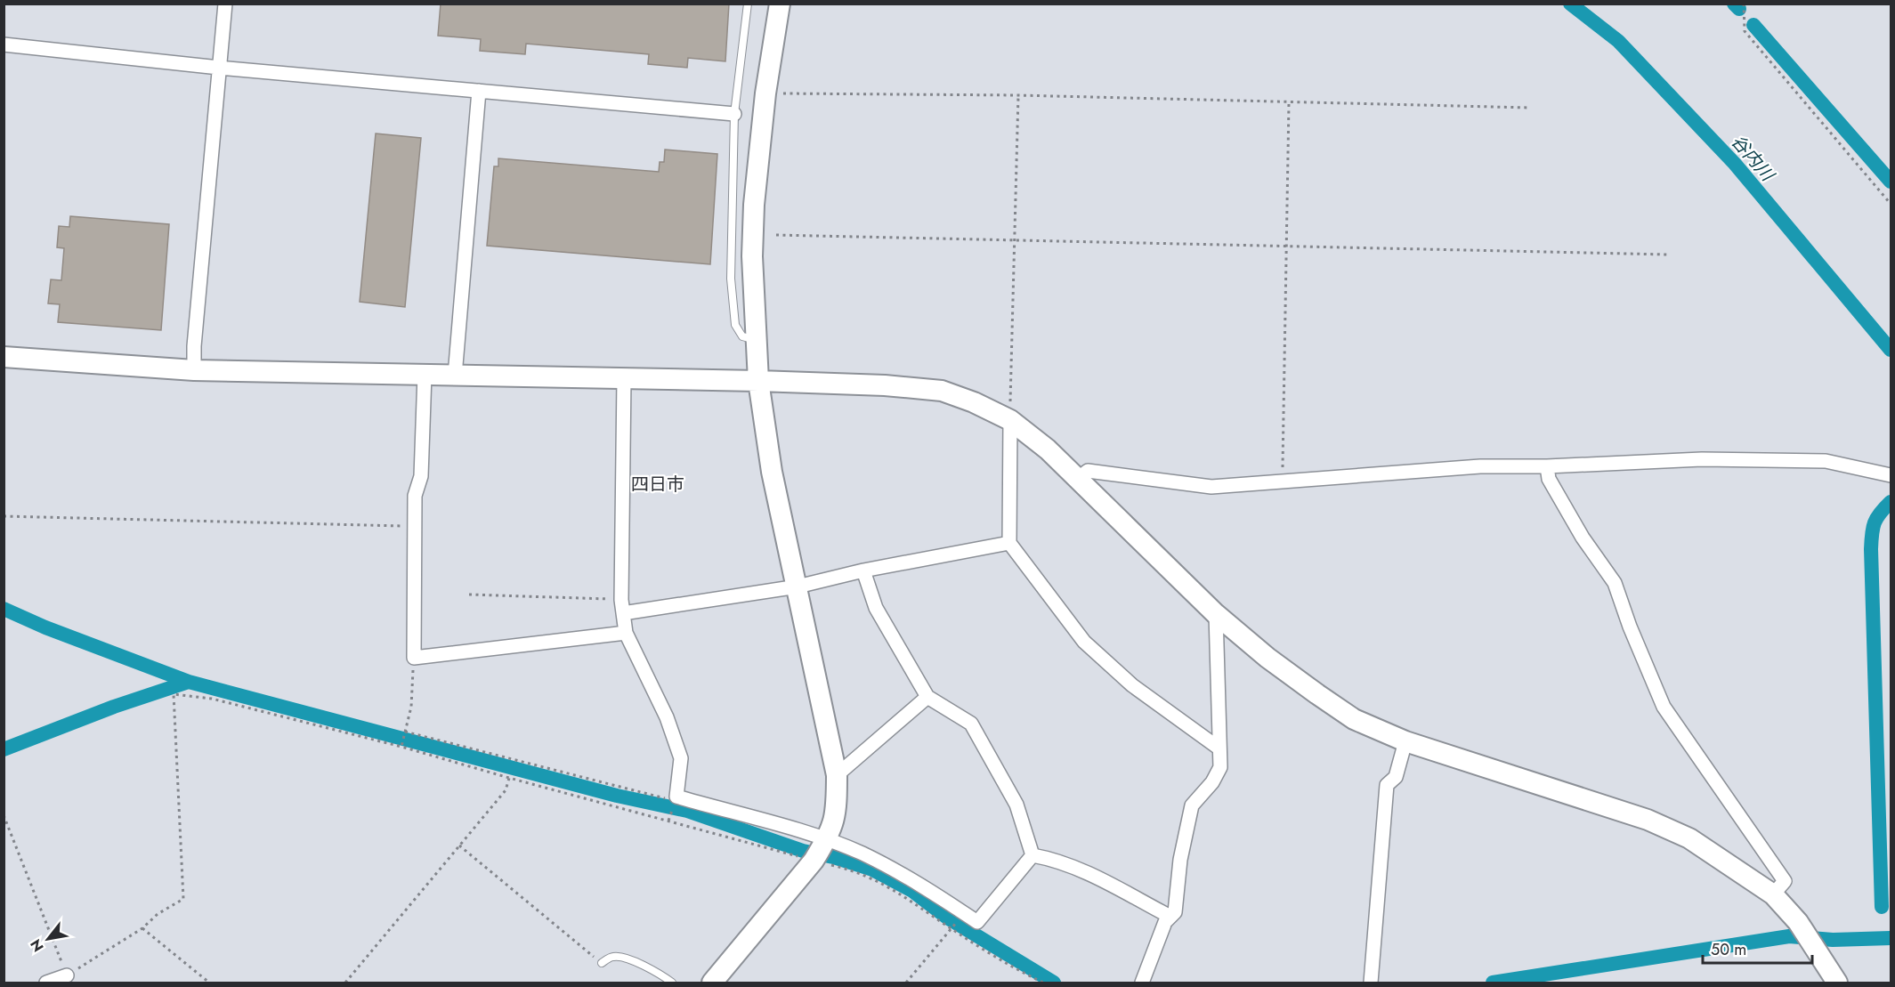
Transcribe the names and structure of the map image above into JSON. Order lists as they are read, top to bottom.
{
  "districts": ["四日市"],
  "water": ["谷内川"],
  "scale_bar": "50 m",
  "north": "bottom left"
}
